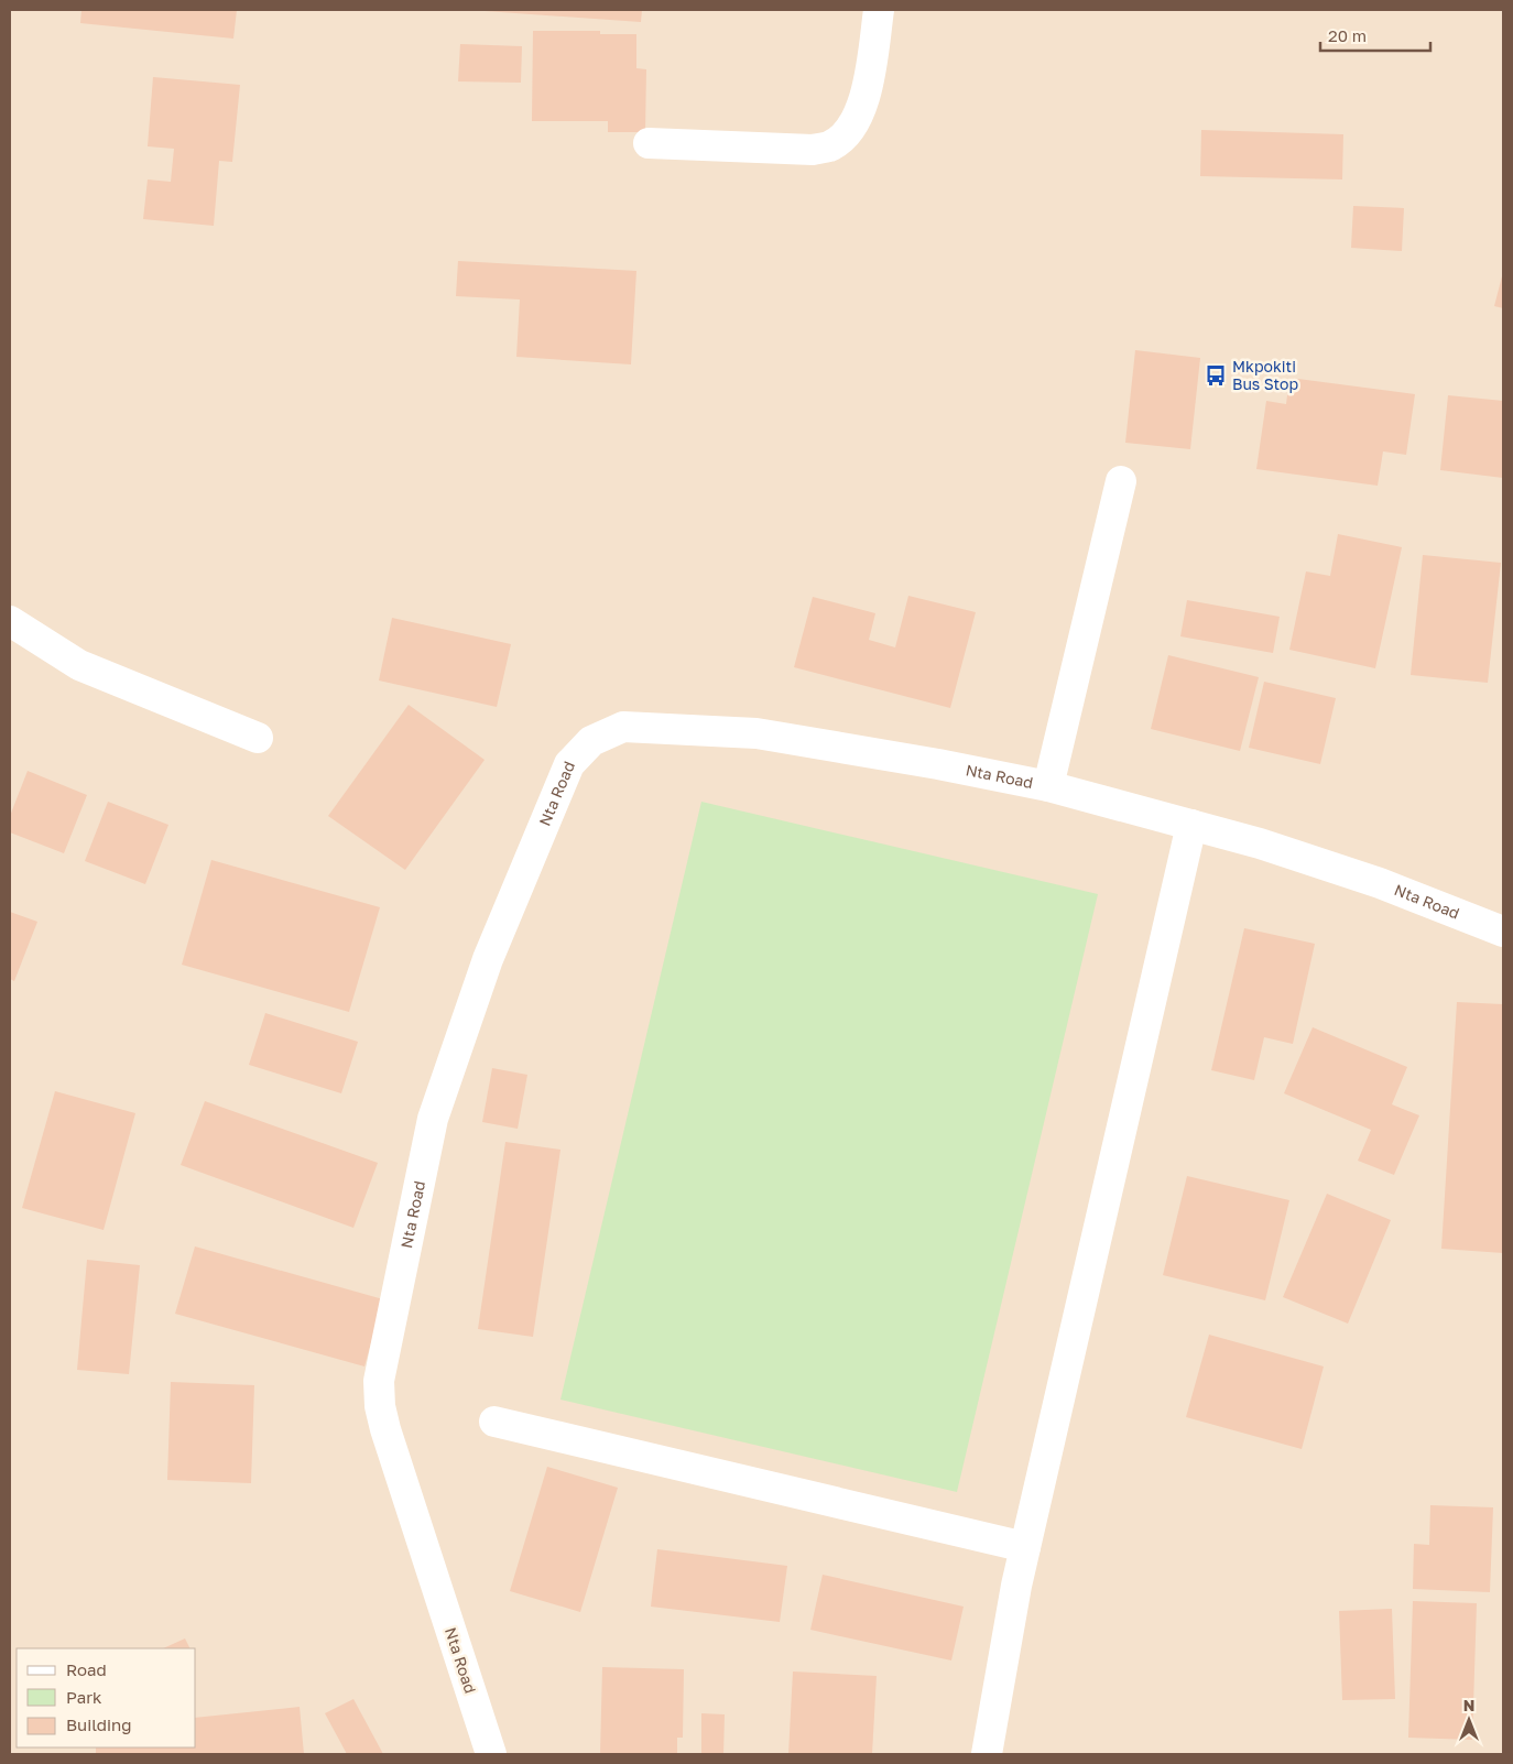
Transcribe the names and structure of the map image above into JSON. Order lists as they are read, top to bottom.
{
  "streets": {
    "street": ["Nta Road"]
  },
  "places": {
    "bus stop": ["Mkpokiti Bus Stop"]
  },
  "legend": ["Road", "Park", "Building"],
  "scale_bar": "20 m",
  "north": "top"
}
